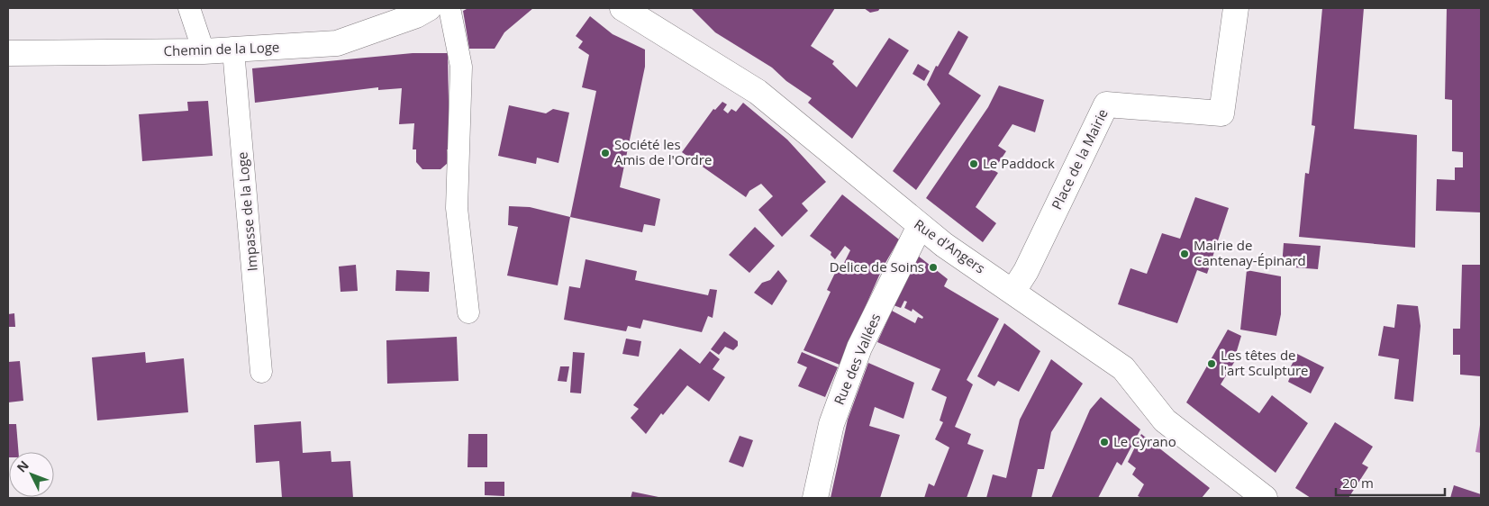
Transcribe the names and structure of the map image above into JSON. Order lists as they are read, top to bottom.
{
  "streets": {
    "street": [
      "Chemin de la Loge",
      "Place de la Mairie",
      "Rue d'Angers",
      "Rue des Vallées"
    ],
    "lane": ["Impasse de la Loge"]
  },
  "crossings": [
    ["Chemin de la Loge", "Impasse de la Loge"],
    ["Place de la Mairie", "Rue d'Angers"],
    ["Rue d'Angers", "Rue des Vallées"]
  ],
  "places": [
    "Société les Amis de l'Ordre",
    "Le Paddock",
    "Mairie de Cantenay-Épinard",
    "Delice de Soins",
    "Les têtes de l'art Sculpture",
    "Le Cyrano"
  ],
  "scale_bar": "20 m",
  "north": "top left"
}
